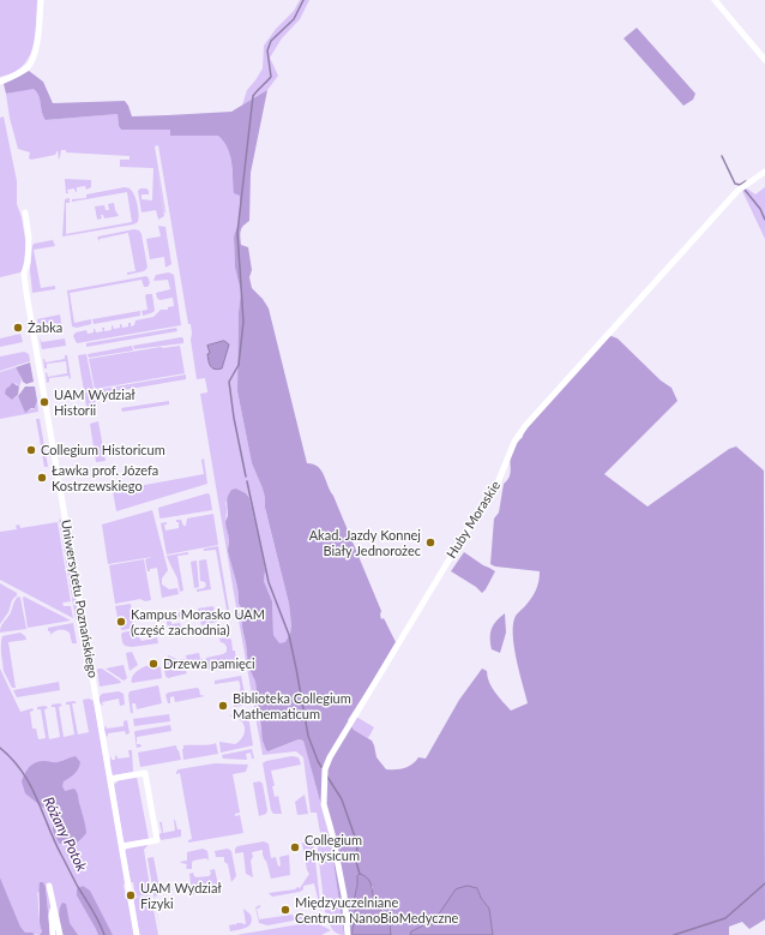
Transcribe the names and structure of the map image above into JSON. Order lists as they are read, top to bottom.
{
  "streets": {
    "street": ["Huby Moraskie", "Uniwersytetu Poznańskiego"]
  },
  "water": ["Różany Potok"],
  "places": [
    "Żabka",
    "UAM Wydział Historii",
    "Collegium Historicum",
    "Ławka prof. Józefa Kostrzewskiego",
    "Akad. Jazdy Konnej Biały Jednorożec",
    "Kampus Morasko UAM (część zachodnia)",
    "Drzewa pamięci",
    "Biblioteka Collegium Mathematicum",
    "Collegium Physicum",
    "UAM Wydział Fizyki",
    "Międzyuczelniane Centrum NanoBioMedyczne"
  ]
}
